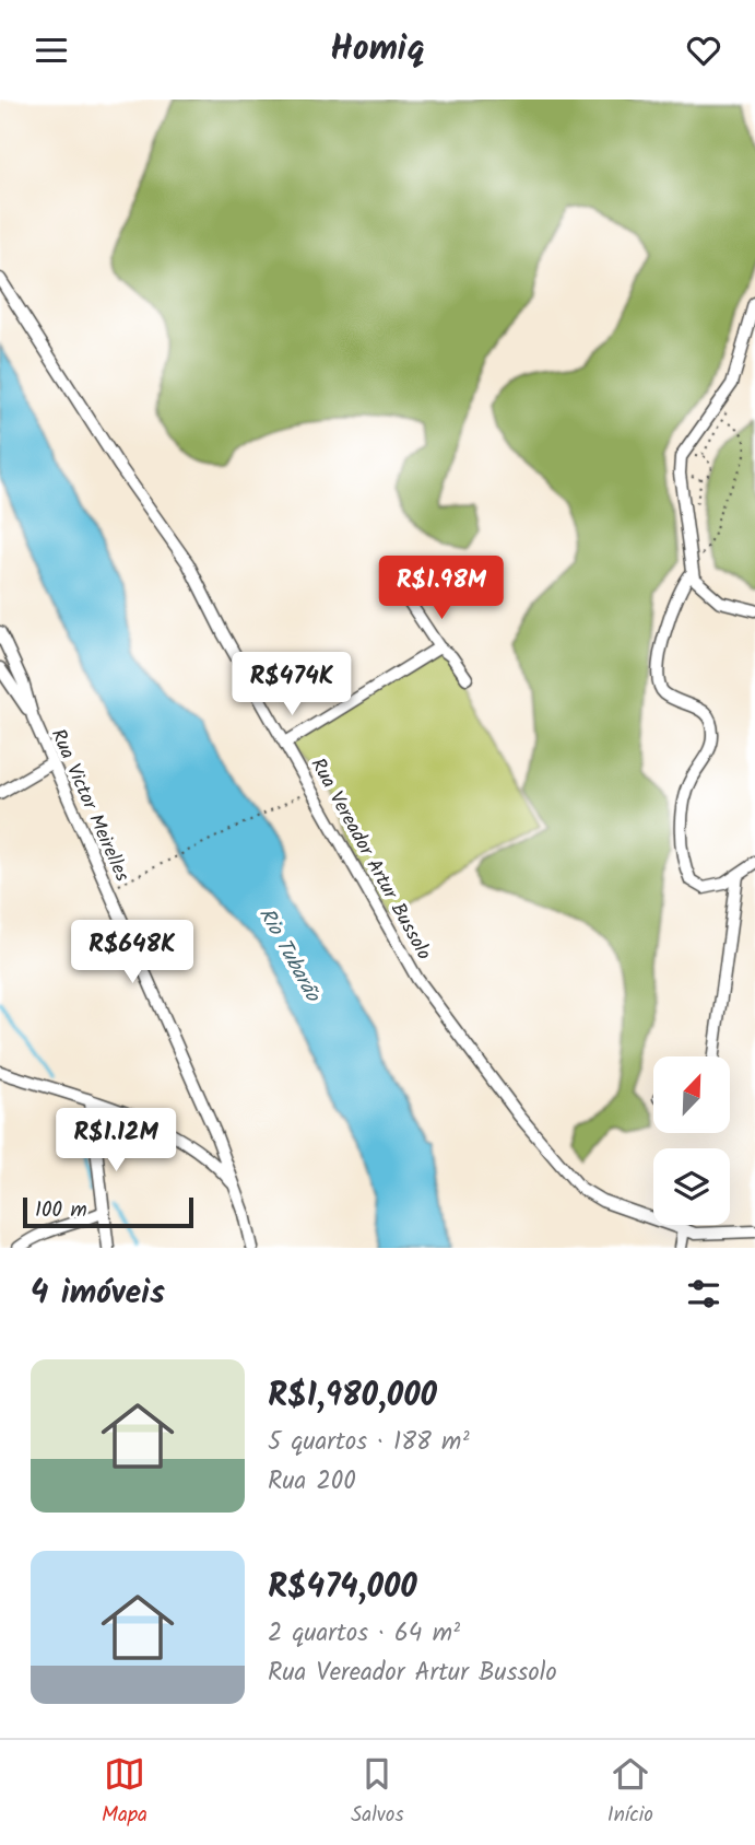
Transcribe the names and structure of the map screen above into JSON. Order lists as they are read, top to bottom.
{
  "streets": {
    "street": ["Rua Victor Meirelles", "Rua Vereador Artur Bussolo"]
  },
  "water": ["Rio Tubarão"],
  "scale_bar": "100 m",
  "north": "top right",
  "page": {
    "header": "Homiq",
    "price": [
      "R$1.98M",
      "R$474K",
      "R$648K",
      "R$1.12M"
    ],
    "scale": "100 m",
    "heading": "4 imóveis",
    "list": [
      {
        "name": "R$1,980,000",
        "note": "5 quartos · 188 m² · Rua 200"
      },
      {
        "name": "R$474,000",
        "note": "2 quartos · 64 m² · Rua Vereador Artur Bussolo"
      }
    ],
    "tabs": ["Mapa", "Salvos", "Início"]
  }
}
